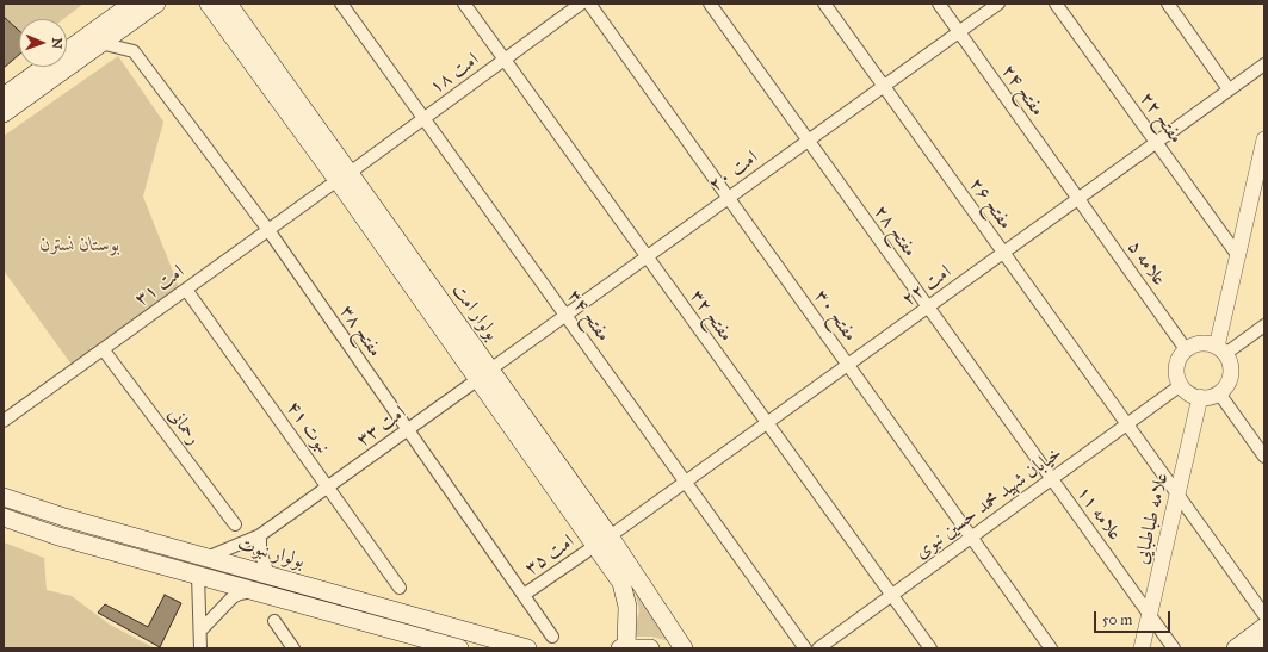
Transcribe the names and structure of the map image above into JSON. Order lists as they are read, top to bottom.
{
  "streets": {
    "main road": ["بولوار امت", "بولوار نبوت"],
    "street": [
      "امت ۱۸",
      "مفتح ۲۴",
      "مفتح ۲۲",
      "امت ۲۰",
      "مفتح ۲۶",
      "مفتح ۲۸",
      "علامه ۵",
      "امت ۳۱",
      "امت ۲۲",
      "مفتح ۳۴",
      "مفتح ۳۲",
      "مفتح ۳۰",
      "مفتح ۳۸",
      "رحمانی",
      "امت ۳۳",
      "نبوت ۴۱",
      "خیابان شهید محمد حسین نبوی",
      "علامه ۱۱",
      "علامه طباطبایی",
      "امت ۳۵"
    ]
  },
  "crossings": [
    ["امت ۱۸", "امت ۳۱"],
    ["امت ۱۸", "بولوار امت"],
    ["امت ۱۸", "مفتح ۳۴"],
    ["امت ۱۸", "مفتح ۳۲"],
    ["مفتح ۲۴", "امت ۲۰"],
    ["مفتح ۲۴", "علامه ۵"],
    ["مفتح ۲۴", "امت ۲۲"],
    ["مفتح ۲۲", "امت ۲۲"],
    ["امت ۲۰", "مفتح ۲۶"],
    ["امت ۲۰", "مفتح ۲۸"],
    ["امت ۲۰", "بولوار امت"],
    ["امت ۲۰", "مفتح ۳۴"],
    ["امت ۲۰", "مفتح ۳۲"],
    ["امت ۲۰", "مفتح ۳۰"],
    ["امت ۲۰", "امت ۳۳"],
    ["مفتح ۲۶", "امت ۲۲"],
    ["مفتح ۲۶", "خیابان شهید محمد حسین نبوی"],
    ["مفتح ۲۶", "علامه طباطبایی"],
    ["مفتح ۲۸", "امت ۲۲"],
    ["مفتح ۲۸", "خیابان شهید محمد حسین نبوی"],
    ["مفتح ۲۸", "علامه ۱۱"],
    ["علامه ۵", "امت ۲۲"],
    ["علامه ۵", "خیابان شهید محمد حسین نبوی"],
    ["علامه ۵", "علامه طباطبایی"],
    ["امت ۳۱", "بولوار امت"],
    ["امت ۳۱", "مفتح ۳۸"],
    ["امت ۳۱", "رحمانی"],
    ["امت ۳۱", "نبوت ۴۱"],
    ["امت ۲۲", "بولوار امت"],
    ["امت ۲۲", "مفتح ۳۴"],
    ["امت ۲۲", "مفتح ۳۲"],
    ["امت ۲۲", "مفتح ۳۰"],
    ["امت ۲۲", "امت ۳۵"],
    ["بولوار امت", "امت ۳۳"],
    ["بولوار امت", "امت ۳۵"],
    ["مفتح ۳۲", "خیابان شهید محمد حسین نبوی"],
    ["مفتح ۳۰", "خیابان شهید محمد حسین نبوی"],
    ["مفتح ۳۸", "امت ۳۳"],
    ["مفتح ۳۸", "امت ۳۵"],
    ["امت ۳۳", "نبوت ۴۱"],
    ["امت ۳۳", "بولوار نبوت"],
    ["خیابان شهید محمد حسین نبوی", "علامه ۱۱"],
    ["خیابان شهید محمد حسین نبوی", "علامه طباطبایی"],
    ["علامه ۱۱", "علامه طباطبایی"]
  ],
  "parks": ["بوستان نسترن"],
  "scale_bar": "50 m",
  "north": "right"
}
